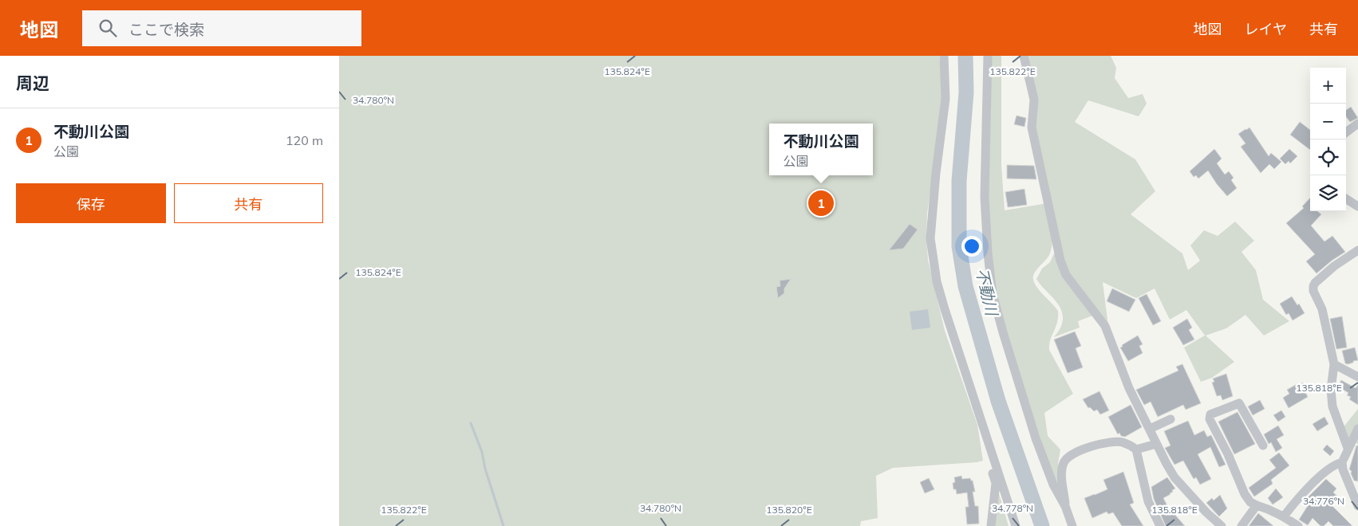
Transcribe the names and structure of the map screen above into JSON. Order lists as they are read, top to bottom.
{
  "water": ["不動川"],
  "page": {
    "header": "地図",
    "search": "ここで検索",
    "nav": ["地図", "レイヤ", "共有"],
    "heading": "周辺",
    "map_buttons": ["+", "−"],
    "list": [
      {
        "mark": "1",
        "name": "不動川公園",
        "note": "公園",
        "value": "120 m"
      }
    ],
    "popup": ["不動川公園", "公園"],
    "buttons": ["保存", "共有"],
    "pins": "1"
  },
  "coordinates": [
    "135.824°E",
    "135.822°E",
    "34.780°N",
    "135.818°E",
    "34.776°N",
    "34.778°N",
    "135.820°E"
  ]
}
